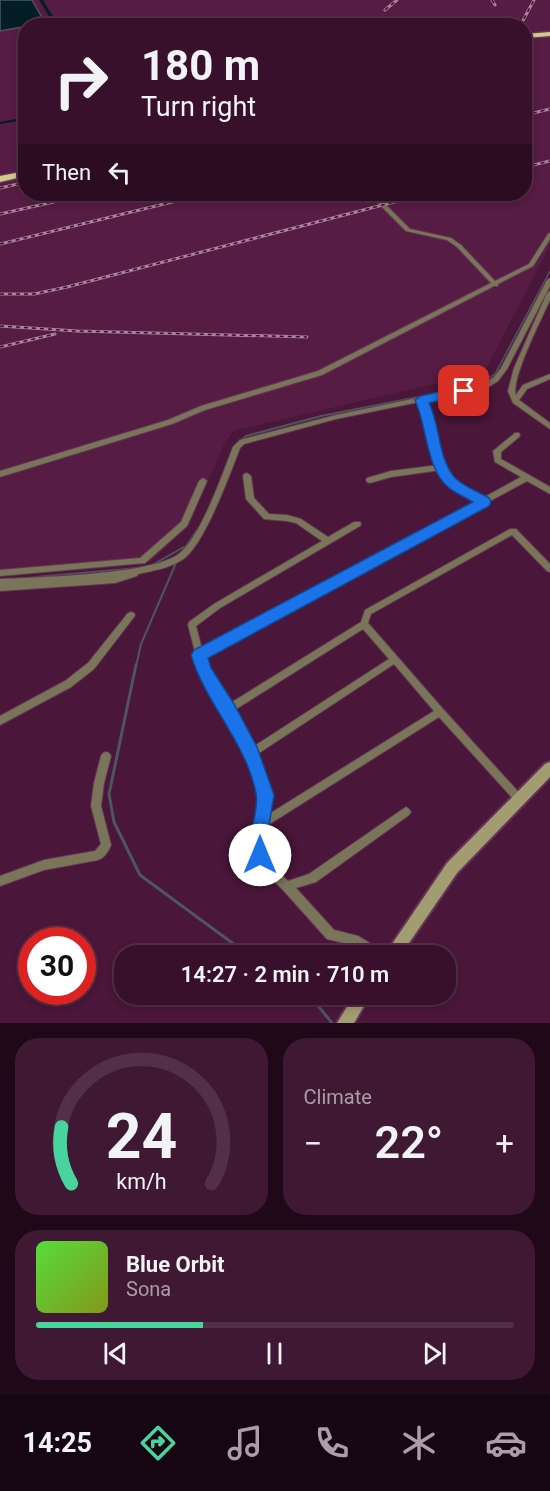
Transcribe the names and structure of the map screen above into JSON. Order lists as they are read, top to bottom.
{
  "page": {
    "turn": ["180 m", "Turn right"],
    "then": "Then",
    "limit": "30",
    "trip": "14:27 · 2 min · 710 m",
    "tile": "Climate",
    "heat": ["−", "22°", "+"],
    "song": ["Blue Orbit", "Sona"],
    "tabs": "14:25",
    "gauge": ["24", "km/h"]
  }
}
